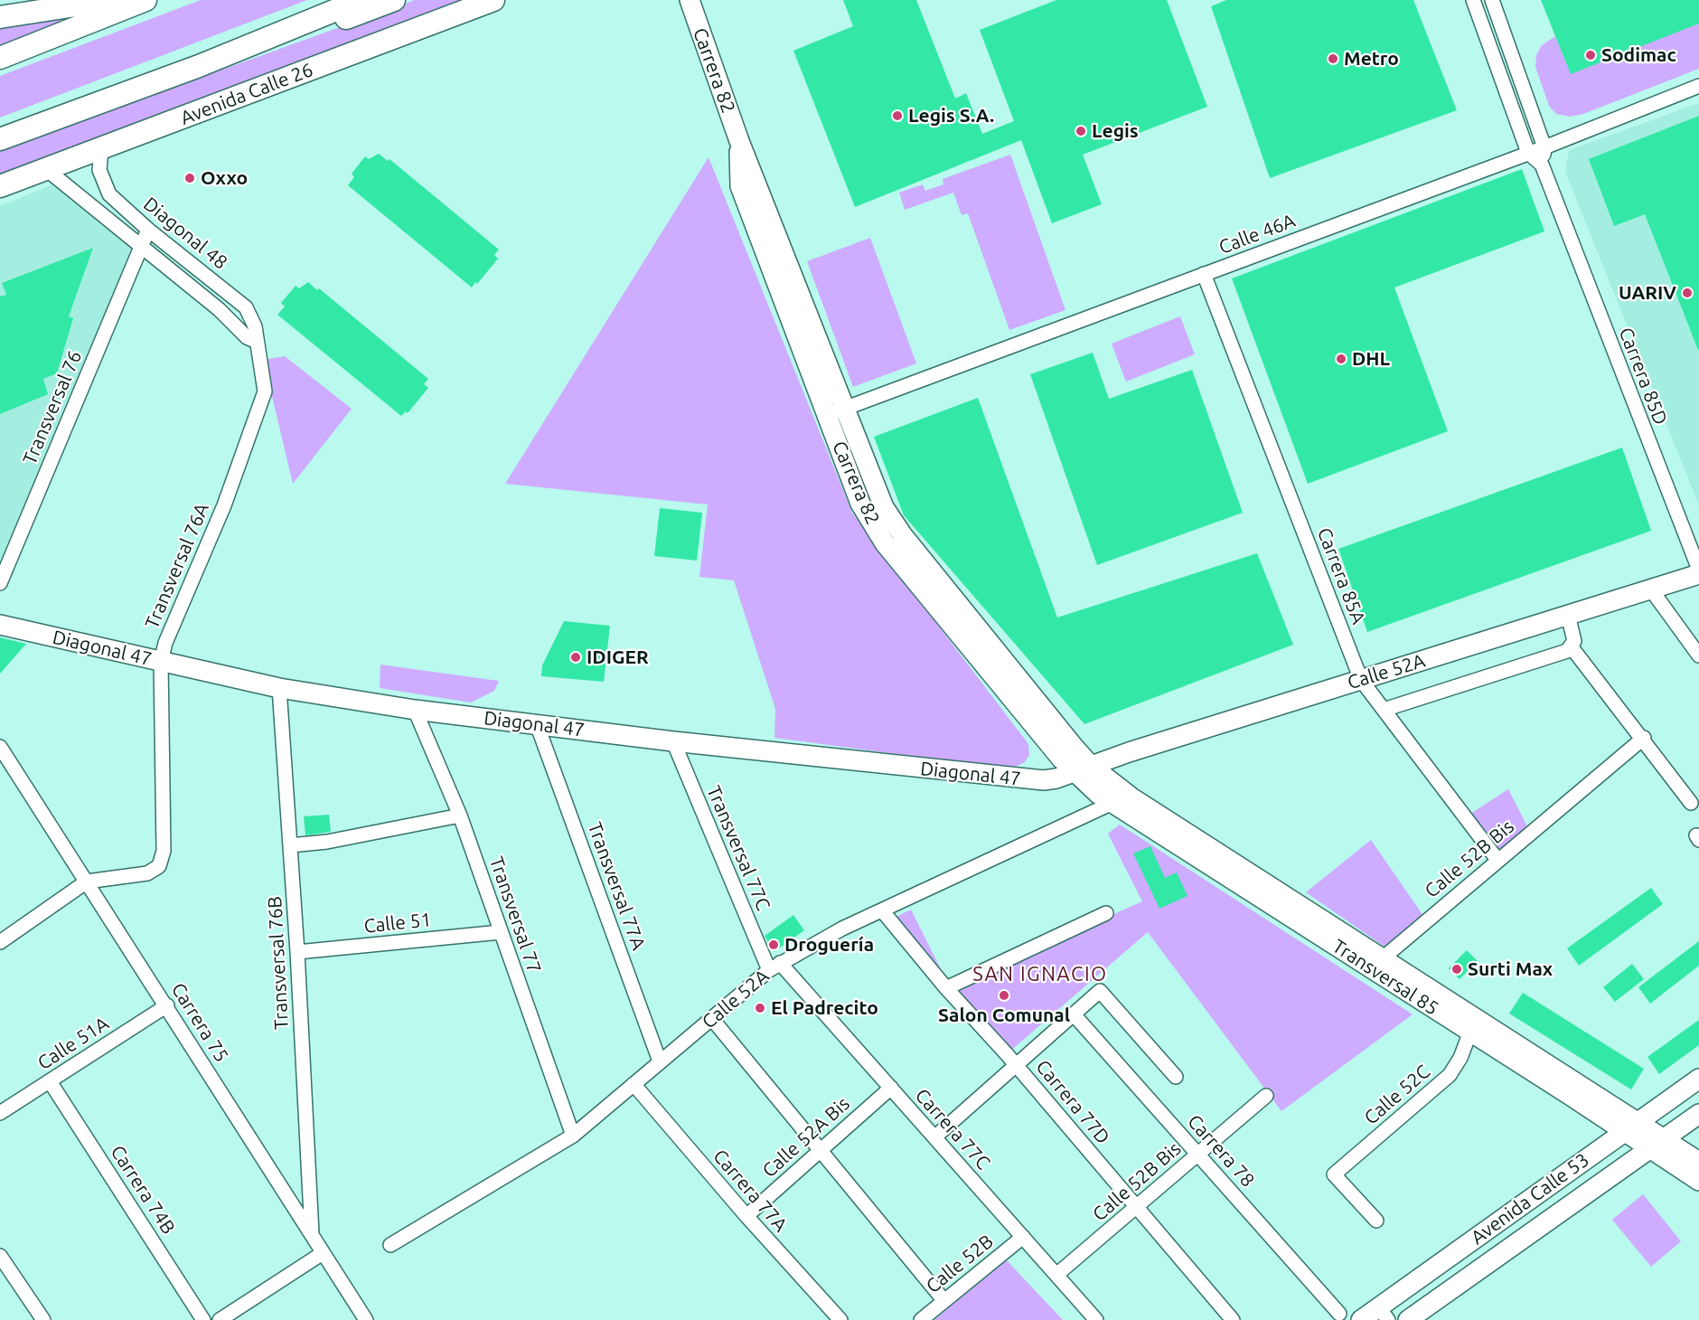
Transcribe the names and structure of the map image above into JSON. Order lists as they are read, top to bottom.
{
  "streets": {
    "main road": ["Avenida Calle 26"],
    "street": [
      "Carrera 82",
      "Diagonal 48",
      "Calle 46A",
      "Carrera 85D",
      "Transversal 76",
      "Transversal 76A",
      "Carrera 85A",
      "Diagonal 47",
      "Calle 52A",
      "Transversal 77C",
      "Calle 52B Bis",
      "Transversal 77A",
      "Transversal 77",
      "Calle 51",
      "Transversal 76B",
      "Transversal 85",
      "Carrera 75",
      "Calle 51A",
      "Calle 52C",
      "Carrera 77D",
      "Carrera 77C",
      "Calle 52A Bis",
      "Carrera 78",
      "Carrera 74B",
      "Carrera 77A",
      "Avenida Calle 53",
      "Calle 52B"
    ]
  },
  "crossings": [
    ["Carrera 82", "Calle 46A"],
    ["Carrera 82", "Diagonal 47"],
    ["Carrera 82", "Calle 52A"],
    ["Carrera 82", "Transversal 85"],
    ["Avenida Calle 26", "Diagonal 48"],
    ["Diagonal 48", "Transversal 76"],
    ["Diagonal 48", "Transversal 76A"],
    ["Calle 46A", "Carrera 85D"],
    ["Calle 46A", "Carrera 85A"],
    ["Transversal 76A", "Diagonal 47"],
    ["Transversal 76A", "Carrera 75"],
    ["Carrera 85A", "Calle 52A"],
    ["Carrera 85A", "Calle 52B Bis"],
    ["Diagonal 47", "Calle 52A"],
    ["Diagonal 47", "Transversal 77C"],
    ["Diagonal 47", "Transversal 77A"],
    ["Diagonal 47", "Transversal 77"],
    ["Diagonal 47", "Transversal 76B"],
    ["Diagonal 47", "Transversal 85"],
    ["Calle 52A", "Transversal 77C"],
    ["Calle 52A", "Transversal 77A"],
    ["Calle 52A", "Transversal 77"],
    ["Calle 52A", "Transversal 85"],
    ["Calle 52A", "Carrera 77D"],
    ["Calle 52A", "Carrera 77C"],
    ["Calle 52A", "Carrera 77A"],
    ["Transversal 77C", "Carrera 77C"],
    ["Calle 52B Bis", "Transversal 85"],
    ["Calle 52B Bis", "Carrera 77D"],
    ["Calle 52B Bis", "Carrera 77C"],
    ["Calle 52B Bis", "Carrera 78"],
    ["Transversal 77", "Calle 51"],
    ["Calle 51", "Transversal 76B"],
    ["Transversal 76B", "Carrera 75"],
    ["Transversal 85", "Calle 52C"],
    ["Transversal 85", "Avenida Calle 53"],
    ["Carrera 75", "Calle 51A"],
    ["Calle 51A", "Carrera 74B"],
    ["Carrera 77C", "Calle 52A Bis"],
    ["Carrera 77C", "Calle 52B"],
    ["Calle 52A Bis", "Carrera 77A"]
  ],
  "districts": ["SAN IGNACIO"],
  "places": [
    "Sodimac",
    "Metro",
    "Legis S.A.",
    "Legis",
    "Oxxo",
    "UARIV",
    "DHL",
    "IDIGER",
    "Droguería",
    "Surti Max",
    "Salon Comunal",
    "El Padrecito"
  ]
}
